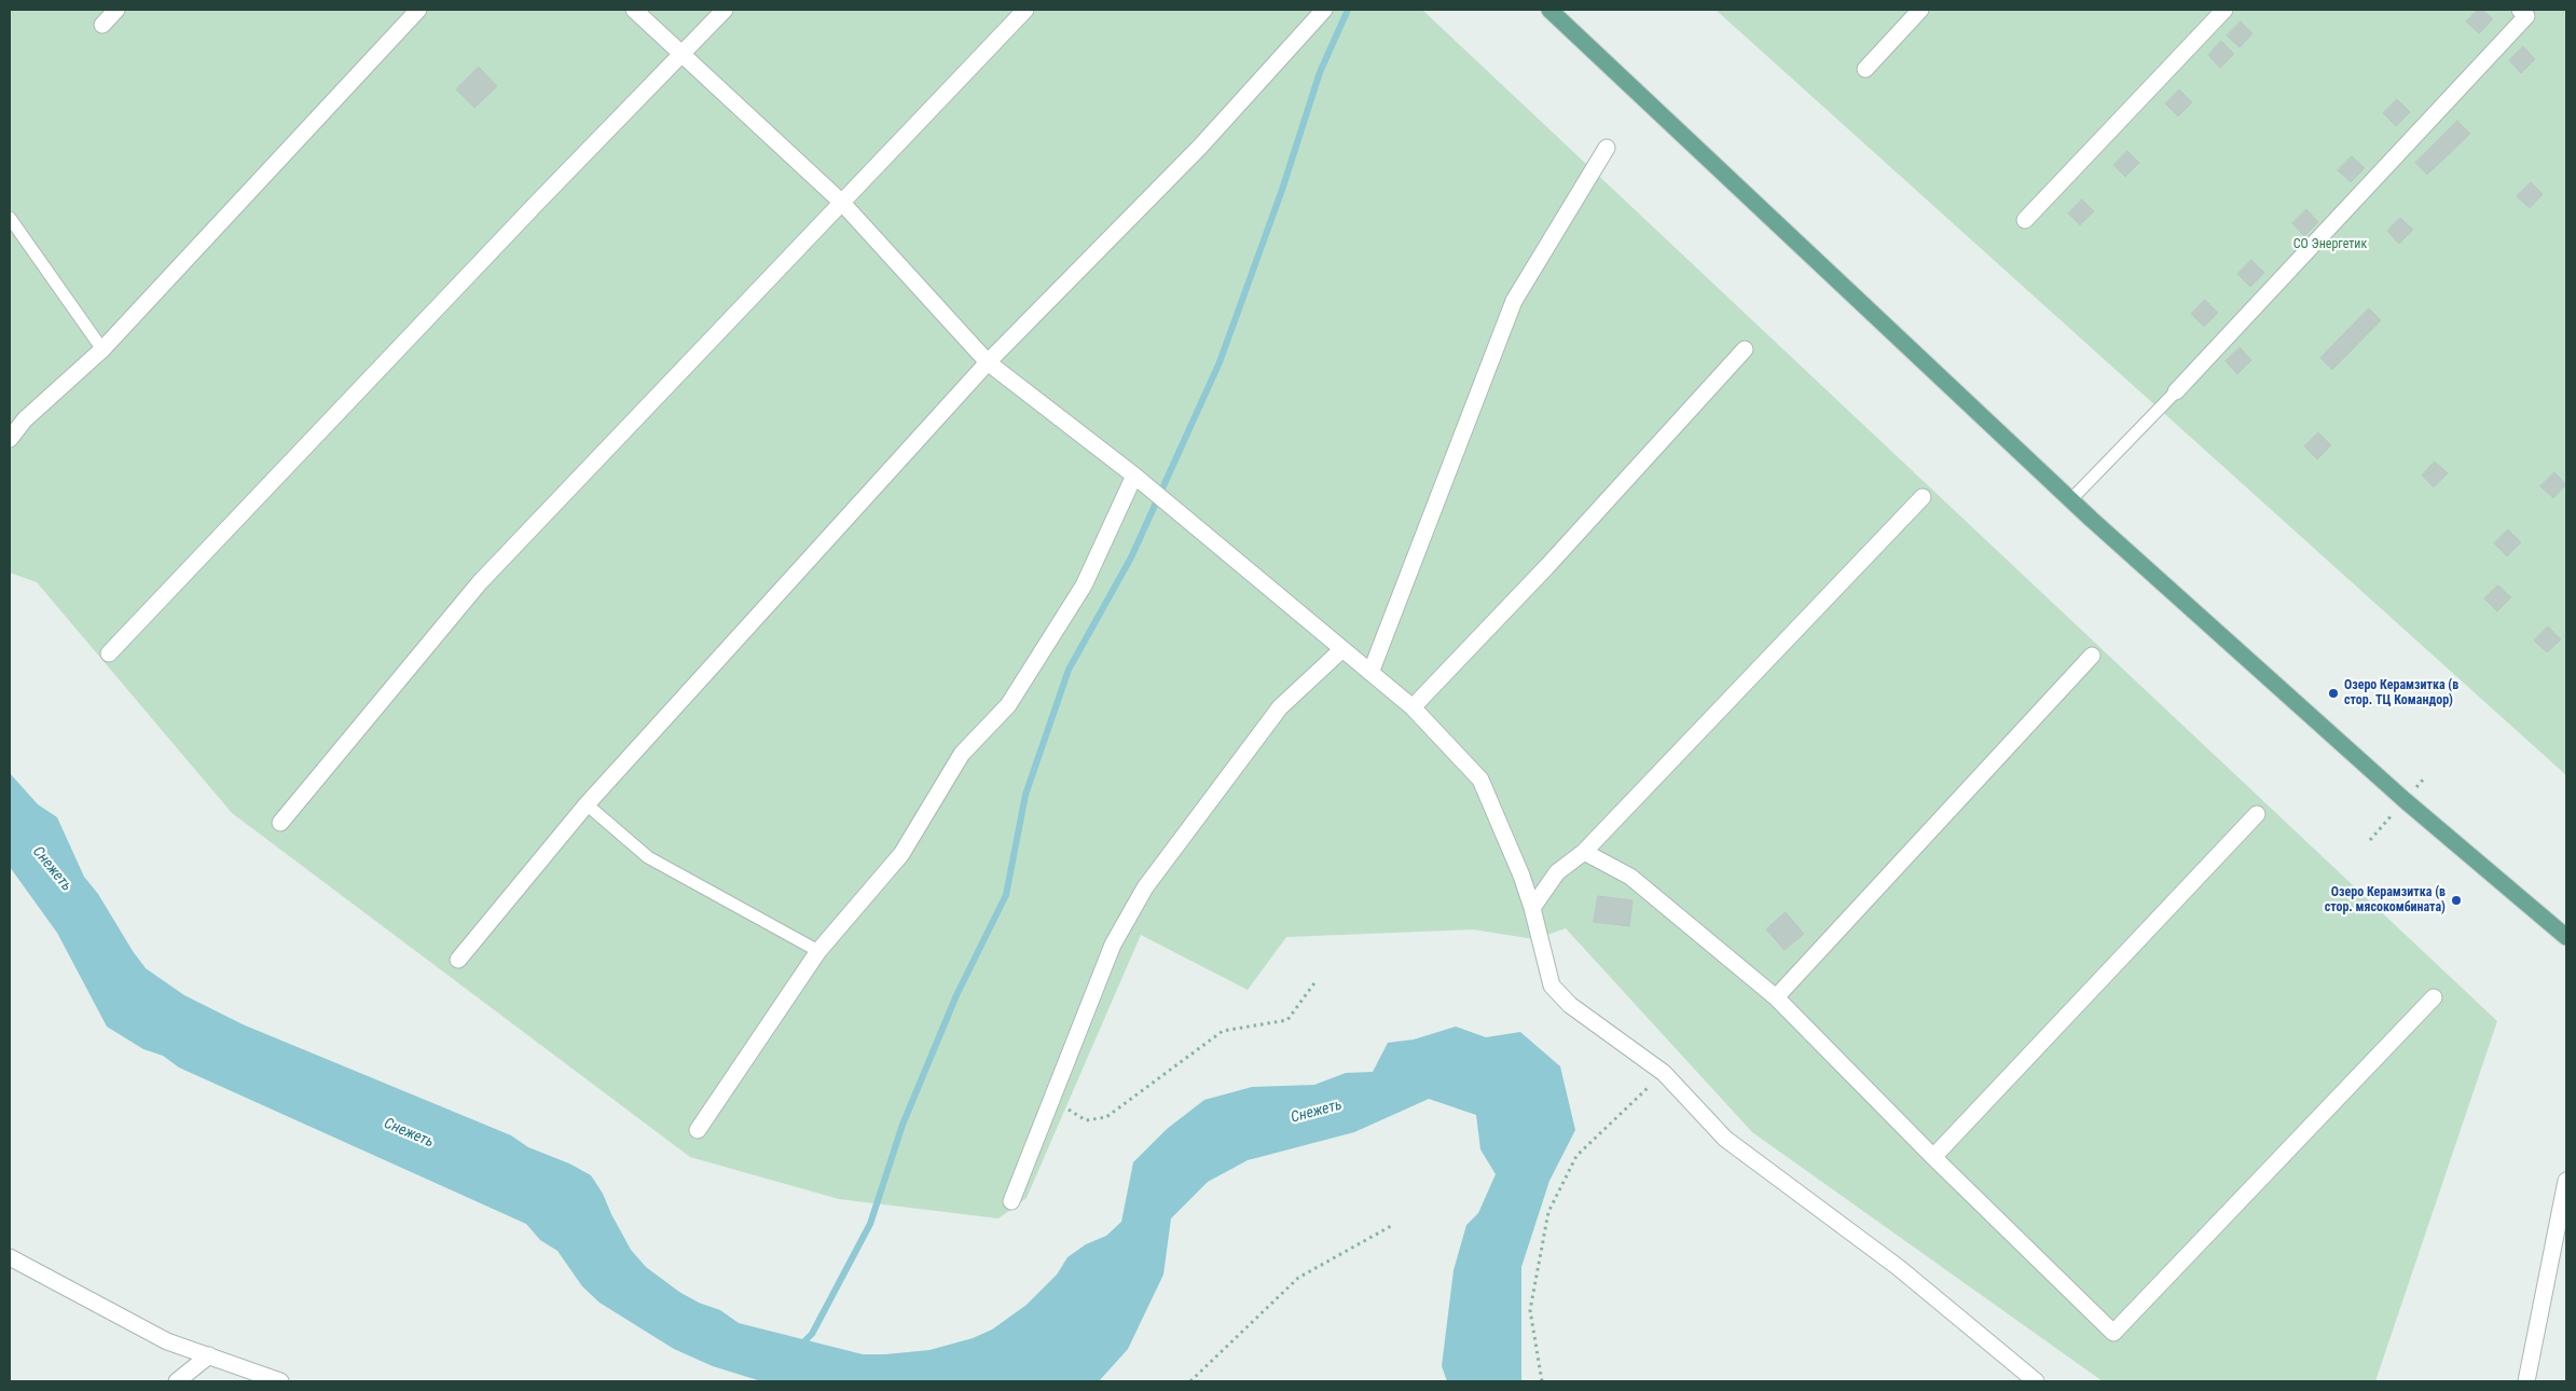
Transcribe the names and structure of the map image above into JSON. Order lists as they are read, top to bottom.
{
  "water": ["Снежеть"],
  "parks": ["СО Энергетик"],
  "places": ["Озеро Керамзитка (в стор. ТЦ Командор)", "Озеро Керамзитка (в стор. мясокомбината)"]
}
